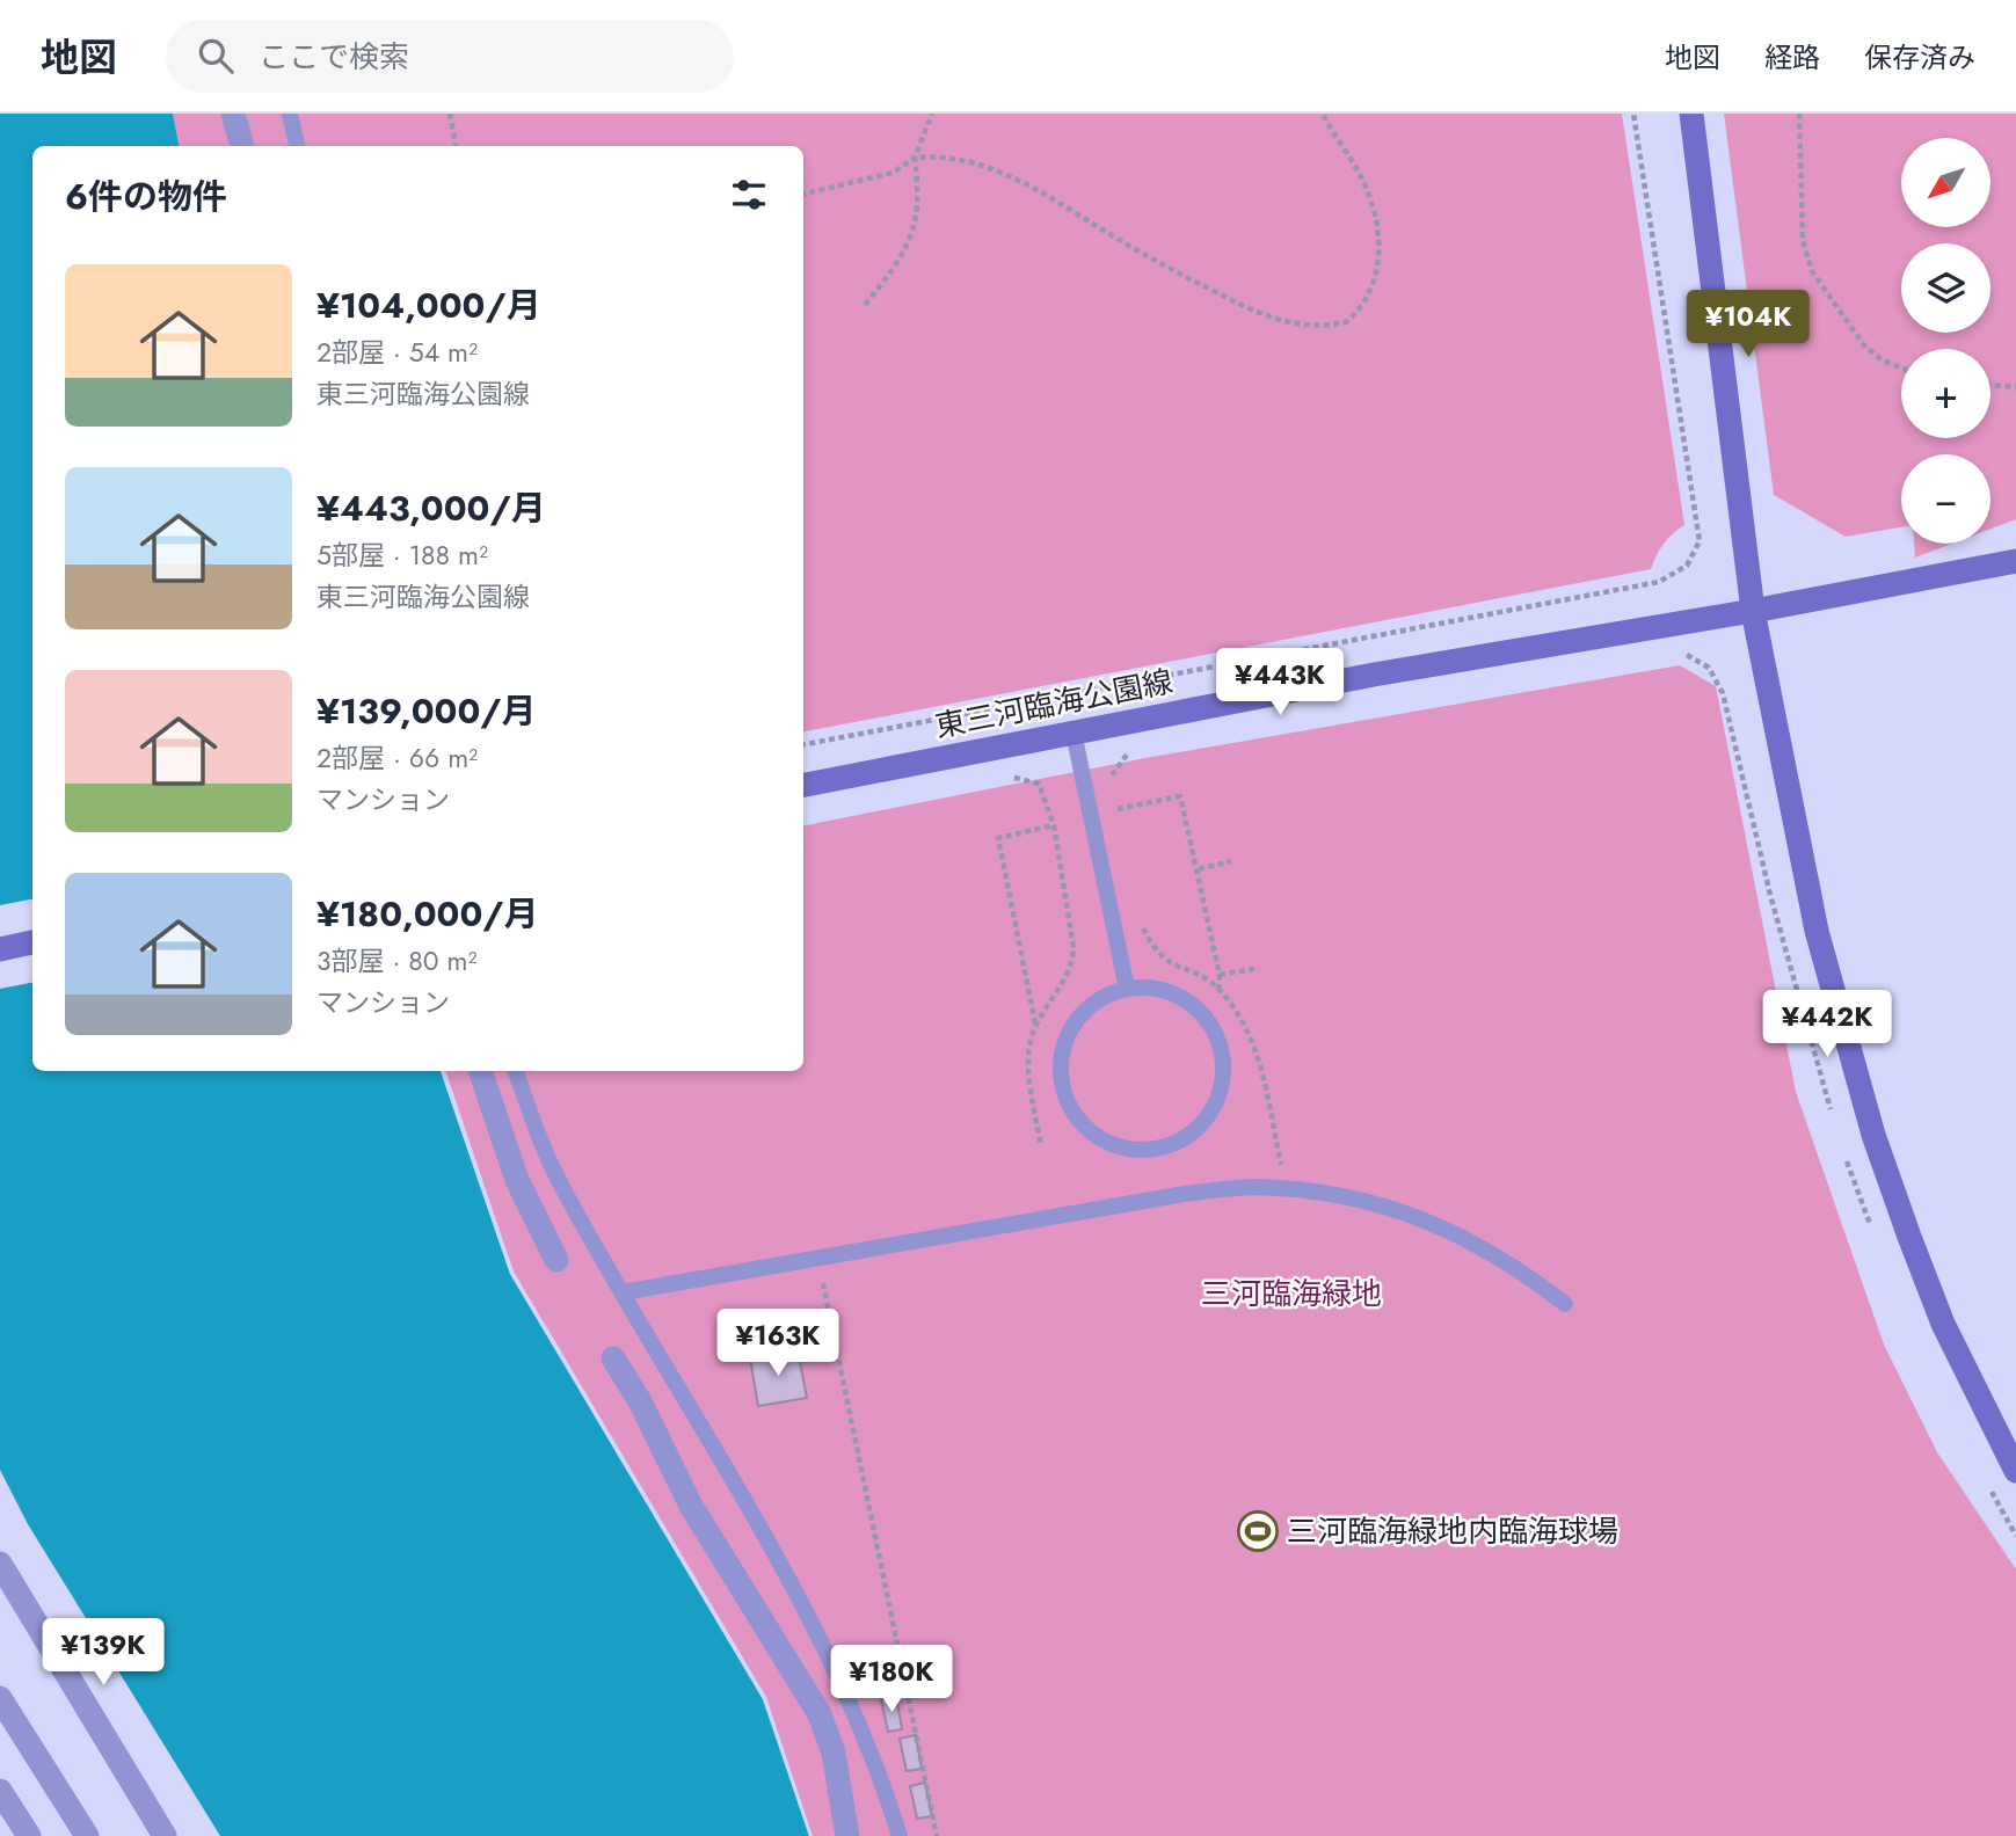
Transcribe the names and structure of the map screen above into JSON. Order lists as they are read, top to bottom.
{
  "streets": {
    "street": ["東三河臨海公園線"]
  },
  "parks": ["三河臨海緑地"],
  "places": {
    "sports": ["三河臨海緑地内臨海球場"]
  },
  "north": "bottom left",
  "page": {
    "header": "地図",
    "search": "ここで検索",
    "nav": ["地図", "経路", "保存済み"],
    "map_buttons": ["+", "−"],
    "heading": "6件の物件",
    "list": [
      {
        "name": "¥104,000/月",
        "note": "2部屋 · 54 m² · 東三河臨海公園線"
      },
      {
        "name": "¥443,000/月",
        "note": "5部屋 · 188 m² · 東三河臨海公園線"
      },
      {
        "name": "¥139,000/月",
        "note": "2部屋 · 66 m² · マンション"
      },
      {
        "name": "¥180,000/月",
        "note": "3部屋 · 80 m² · マンション"
      }
    ],
    "price": [
      "¥104K",
      "¥443K",
      "¥442K",
      "¥163K",
      "¥139K",
      "¥180K"
    ]
  }
}
